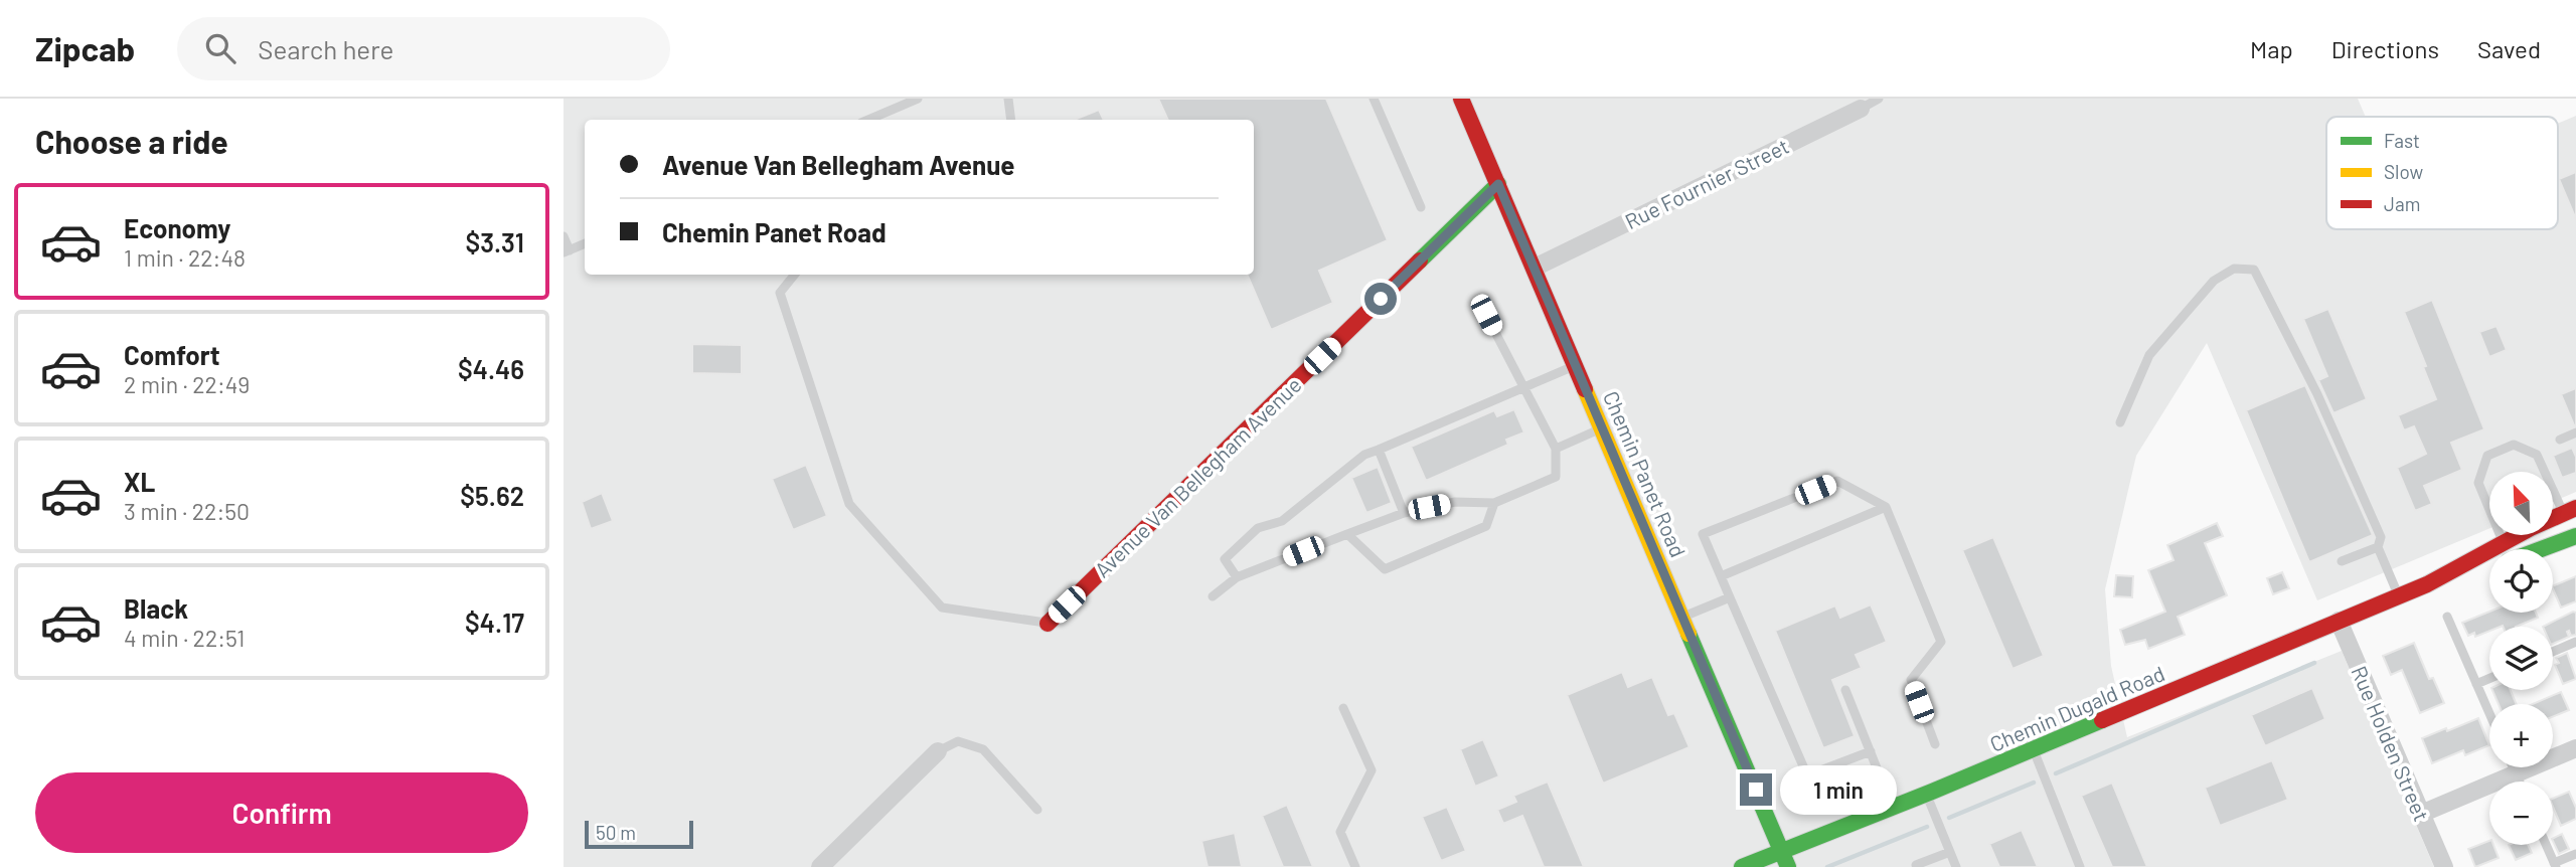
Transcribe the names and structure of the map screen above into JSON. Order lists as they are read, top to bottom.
{
  "streets": {
    "street": [
      "Rue Fournier Street",
      "Chemin Panet Road",
      "Avenue Van Bellegham Avenue",
      "Chemin Dugald Road",
      "Rue Holden Street"
    ]
  },
  "crossings": [
    ["Rue Fournier Street", "Chemin Panet Road"],
    ["Chemin Panet Road", "Avenue Van Bellegham Avenue"],
    ["Chemin Panet Road", "Chemin Dugald Road"],
    ["Chemin Dugald Road", "Rue Holden Street"]
  ],
  "legend": ["Fast", "Slow", "Jam"],
  "scale_bar": "50 m",
  "north": "top left",
  "page": {
    "header": "Zipcab",
    "search": "Search here",
    "nav": ["Map", "Directions", "Saved"],
    "heading": "Choose a ride",
    "banner": ["Avenue Van Bellegham Avenue", "Chemin Panet Road"],
    "list": [
      {
        "name": "Economy",
        "note": "1 min · 22:48",
        "value": "$3.31"
      },
      {
        "name": "Comfort",
        "note": "2 min · 22:49",
        "value": "$4.46"
      },
      {
        "name": "XL",
        "note": "3 min · 22:50",
        "value": "$5.62"
      },
      {
        "name": "Black",
        "note": "4 min · 22:51",
        "value": "$4.17"
      }
    ],
    "map_buttons": ["+", "−"],
    "buttons": "Confirm",
    "bubble": "1 min",
    "scale": "50 m"
  }
}
